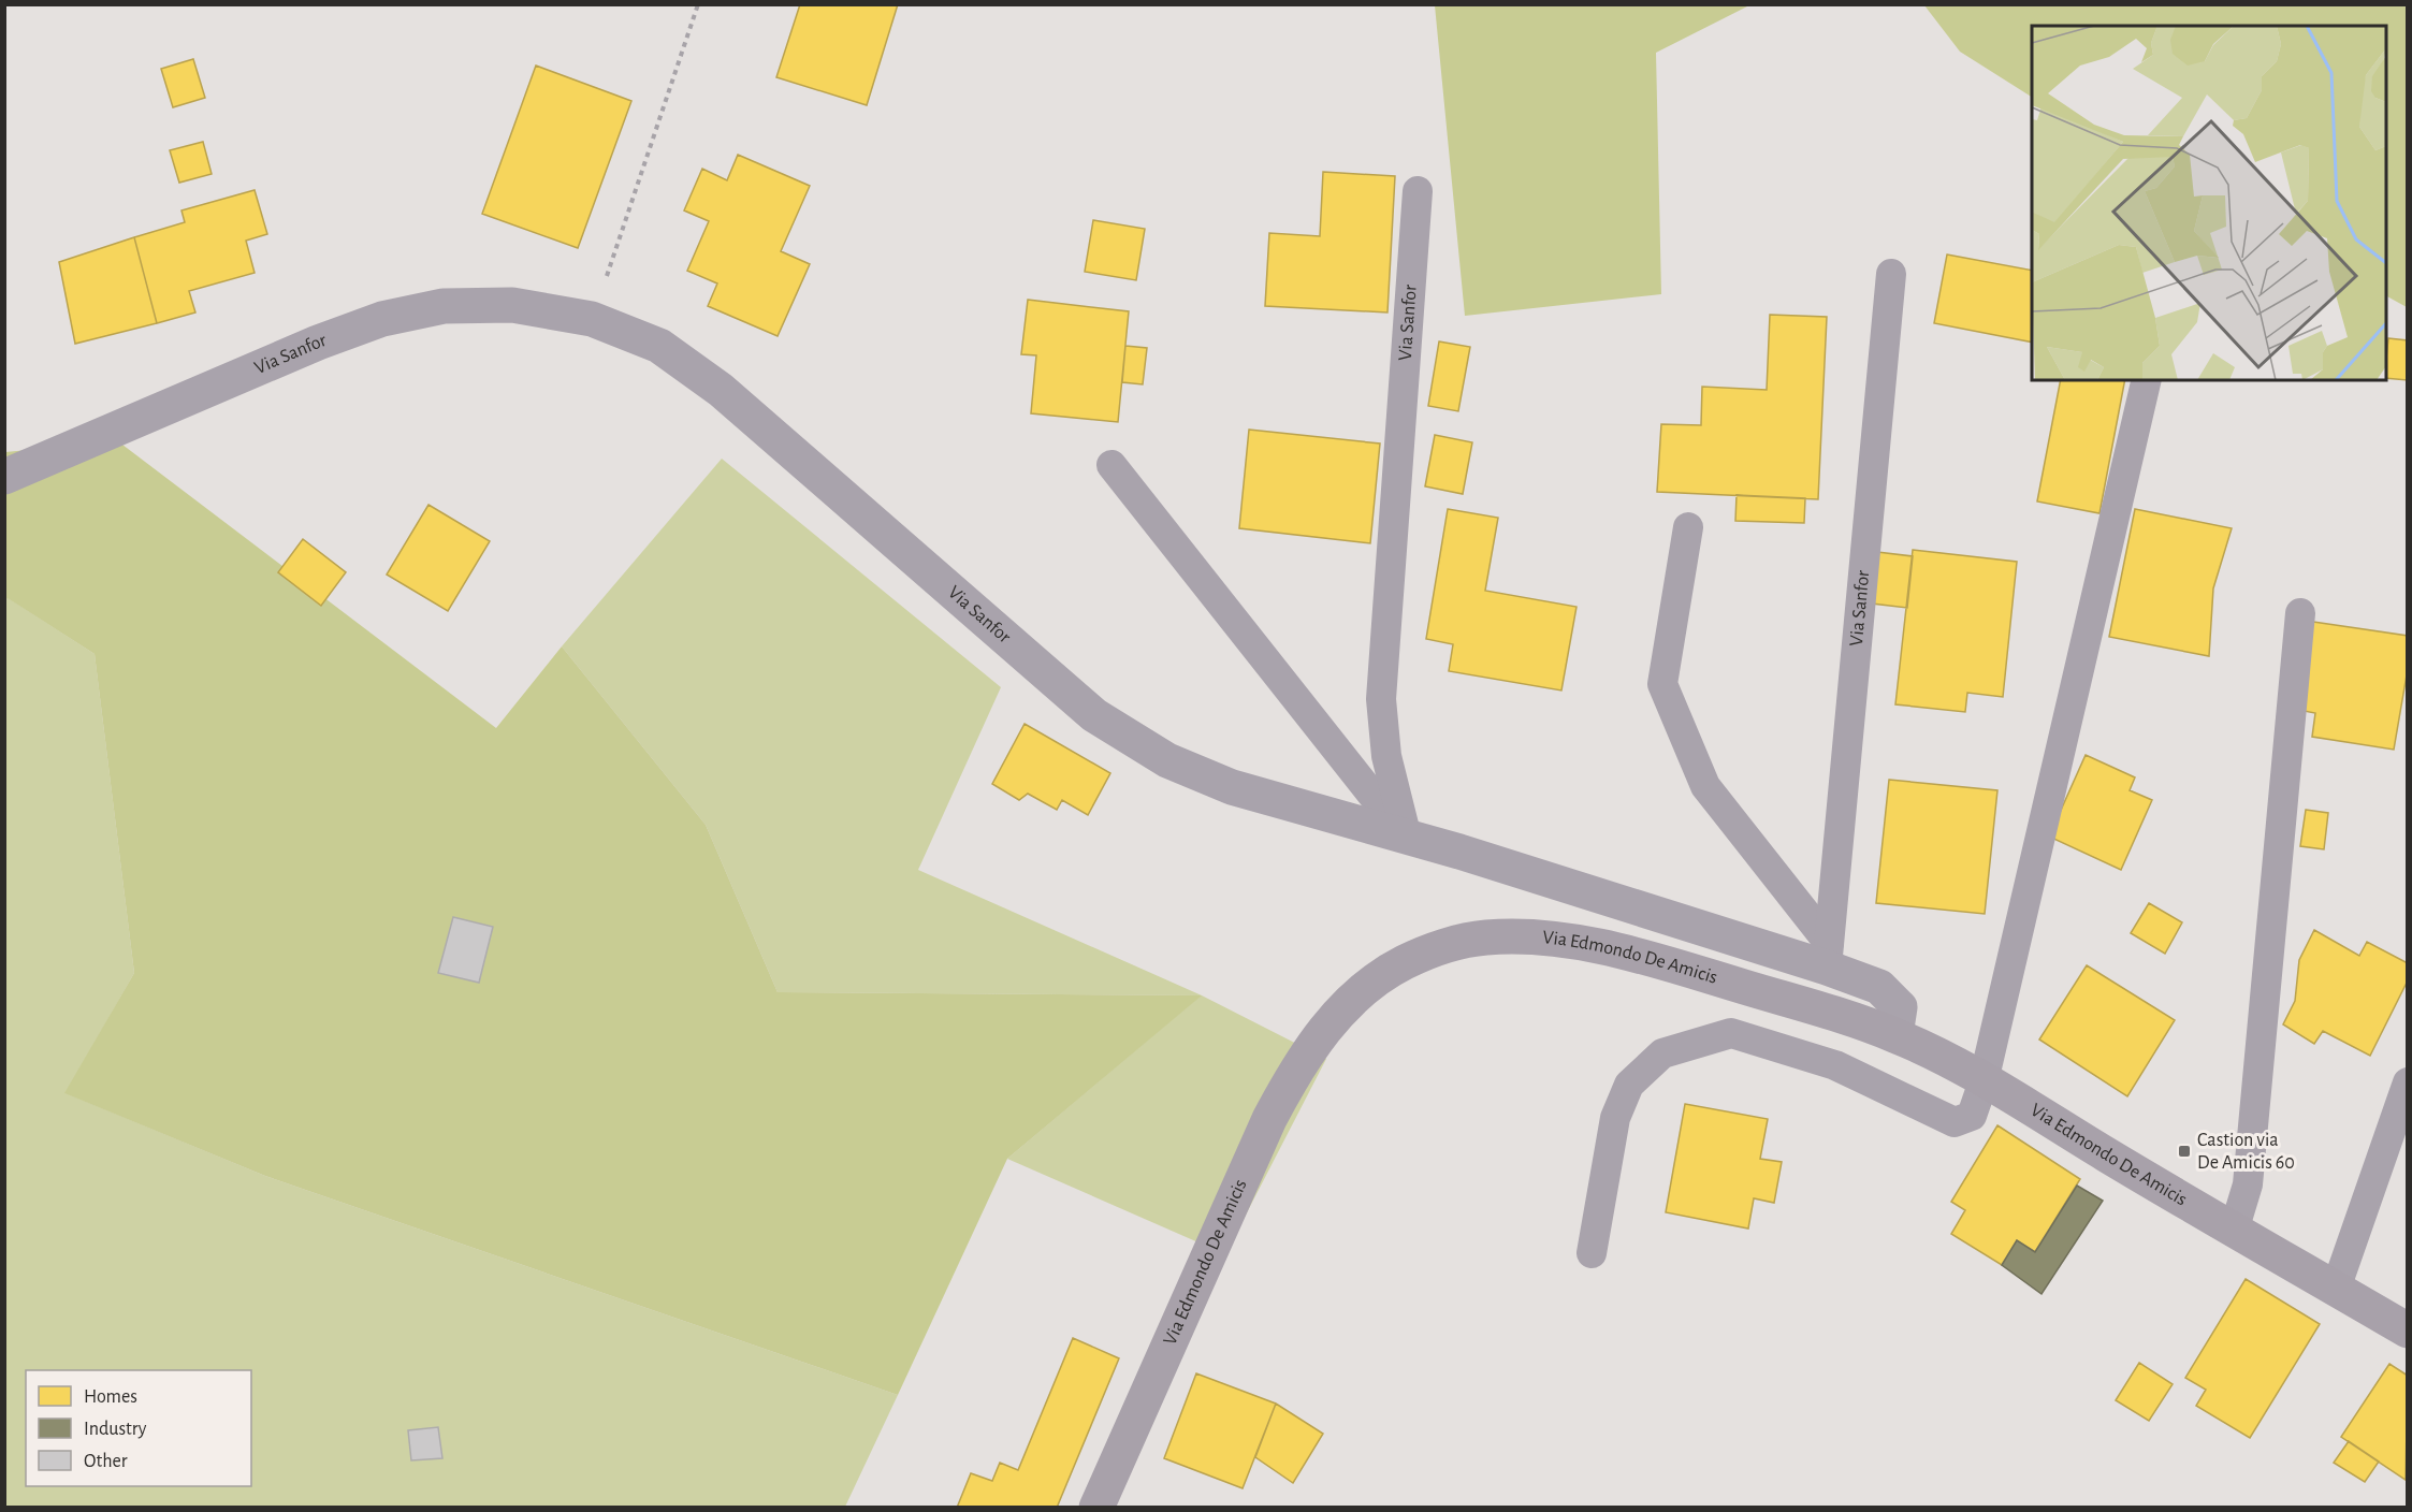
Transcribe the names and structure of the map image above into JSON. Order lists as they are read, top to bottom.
{
  "streets": {
    "main road": ["Via Edmondo De Amicis"],
    "street": ["Via Sanfor"]
  },
  "crossings": [
    ["Via Sanfor", "Via Edmondo De Amicis"]
  ],
  "places": {
    "transit": ["Castion via De Amicis 60"]
  },
  "legend": ["Homes", "Industry", "Other"]
}
